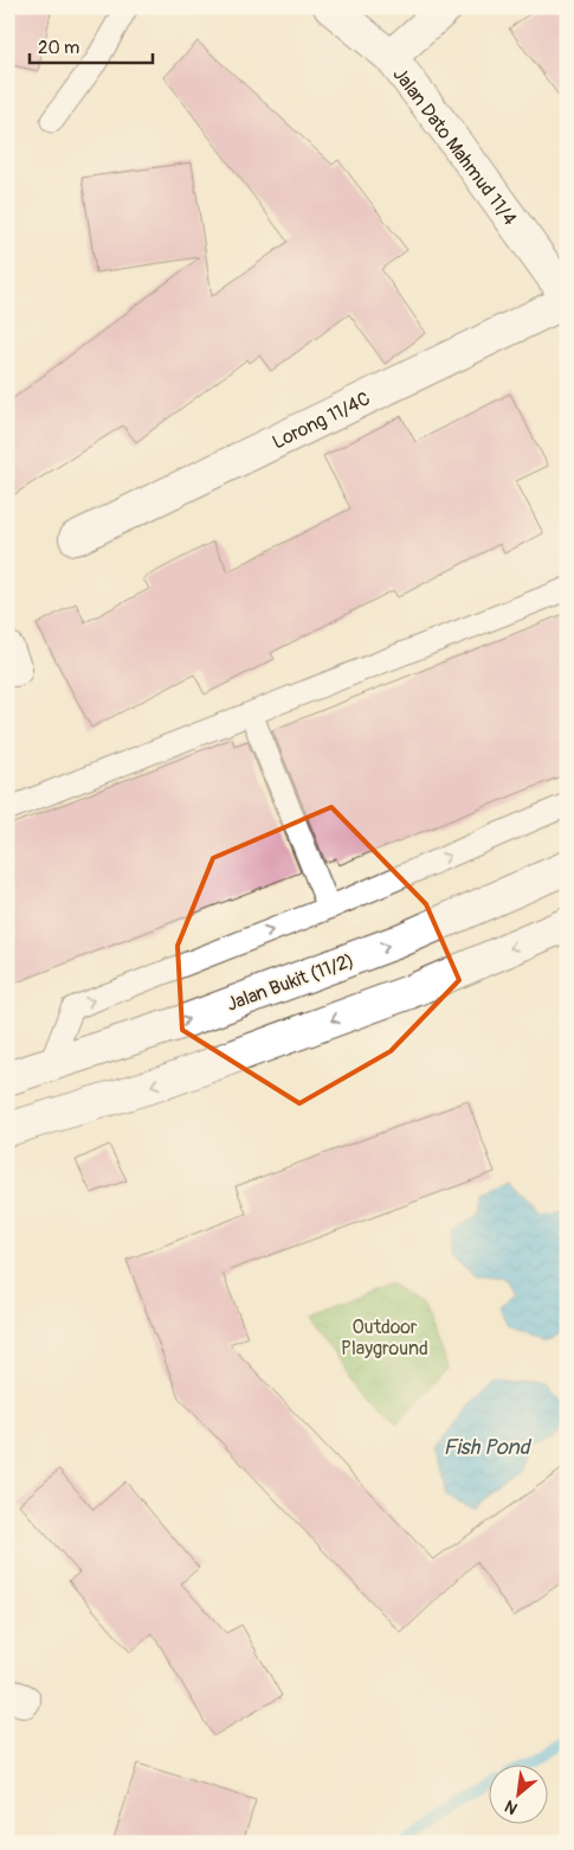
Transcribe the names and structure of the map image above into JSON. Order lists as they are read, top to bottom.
{
  "streets": {
    "street": ["Jalan Dato Mahmud 11/4", "Lorong 11/4C", "Jalan Bukit (11/2)"]
  },
  "water": ["Fish Pond"],
  "parks": ["Outdoor Playground"],
  "scale_bar": "20 m",
  "north": "bottom left"
}
